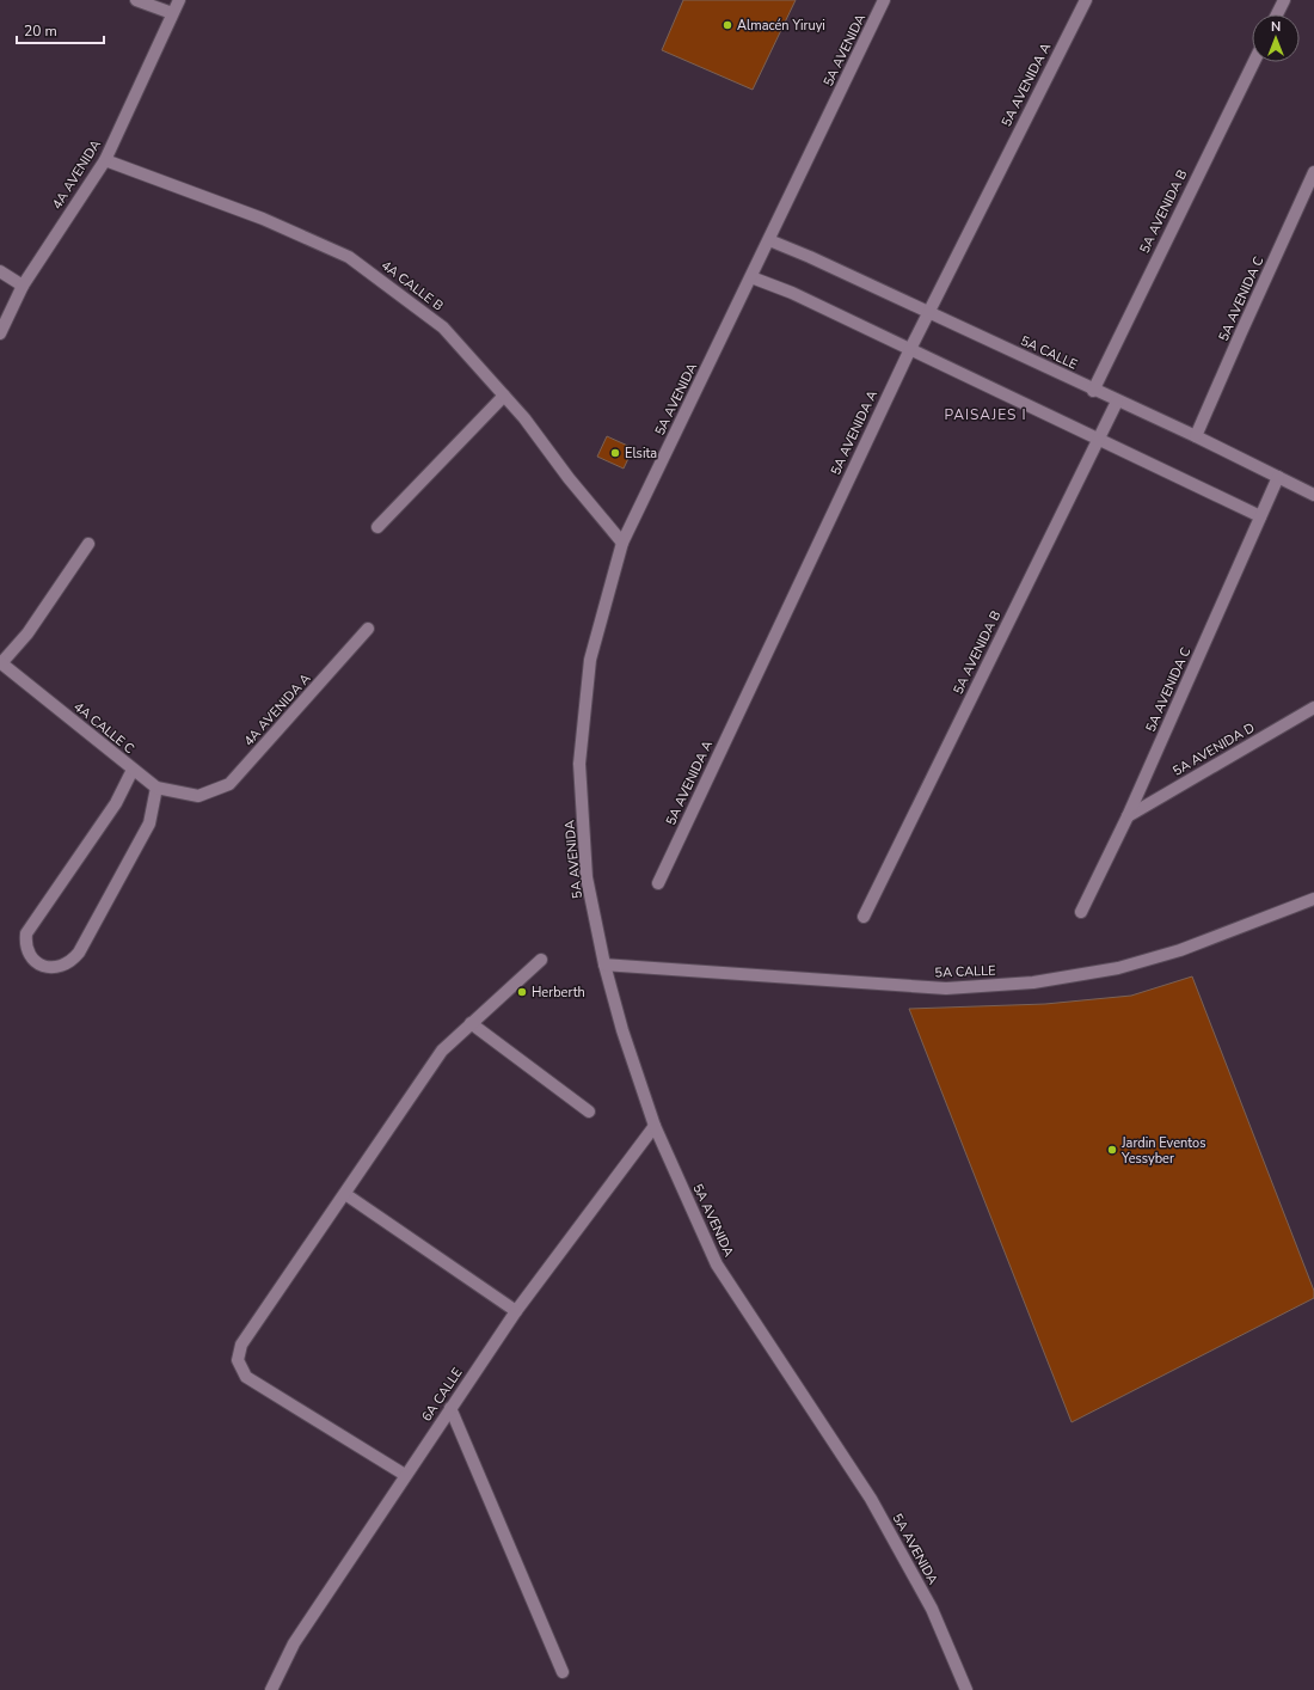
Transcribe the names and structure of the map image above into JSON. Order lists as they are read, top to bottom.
{
  "streets": {
    "street": [
      "5A AVENIDA",
      "5A AVENIDA A",
      "4A AVENIDA",
      "5A AVENIDA B",
      "4A CALLE B",
      "5A AVENIDA C",
      "5A CALLE",
      "4A AVENIDA A",
      "4A CALLE C",
      "5A AVENIDA D",
      "6A CALLE"
    ]
  },
  "crossings": [
    ["5A AVENIDA", "4A CALLE B"],
    ["5A AVENIDA", "5A CALLE"],
    ["5A AVENIDA", "6A CALLE"],
    ["5A AVENIDA A", "5A CALLE"],
    ["4A AVENIDA", "4A CALLE B"],
    ["5A AVENIDA B", "5A CALLE"],
    ["5A AVENIDA C", "5A CALLE"],
    ["5A AVENIDA C", "5A AVENIDA D"],
    ["4A AVENIDA A", "4A CALLE C"]
  ],
  "districts": ["PAISAJES I"],
  "places": [
    "Almacén Yiruyi",
    "Elsita",
    "Herberth",
    "Jardin Eventos Yessyber"
  ],
  "scale_bar": "20 m",
  "north": "top"
}
